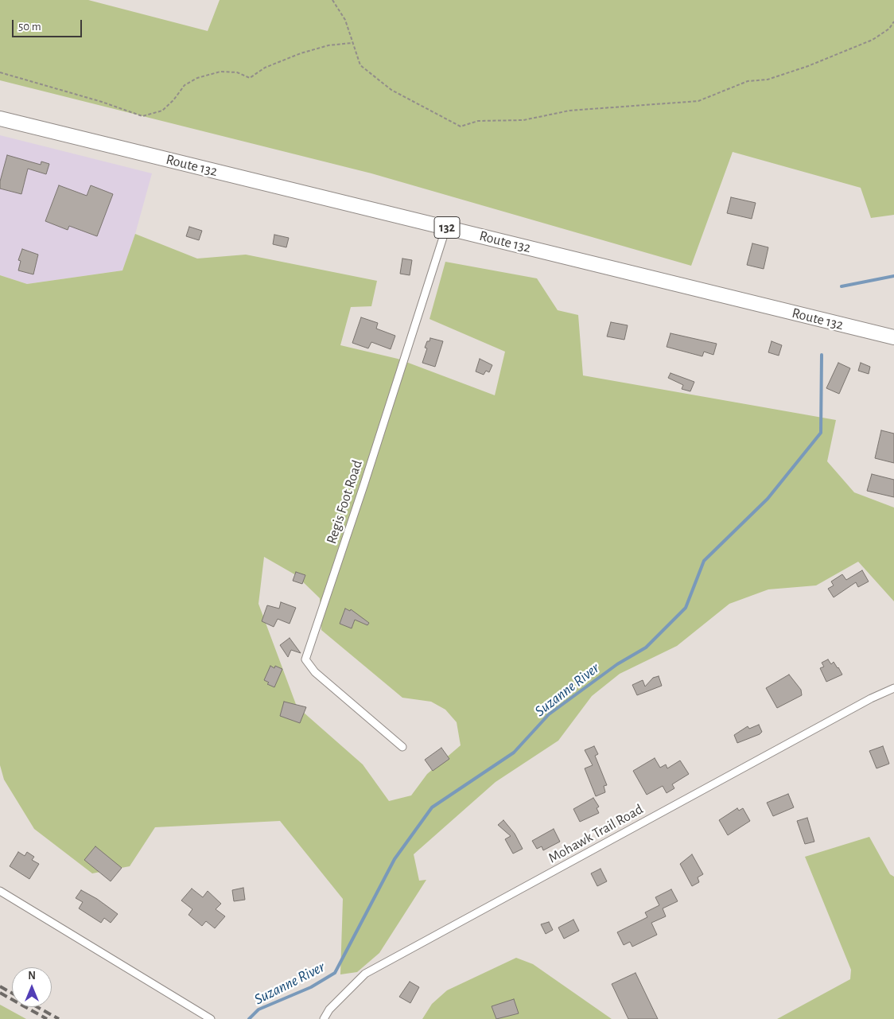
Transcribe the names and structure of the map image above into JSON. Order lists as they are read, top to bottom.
{
  "streets": {
    "highway": ["Route 132", "132"],
    "street": ["Regis Foot Road", "Mohawk Trail Road"]
  },
  "crossings": [
    ["Route 132", "Regis Foot Road"]
  ],
  "water": ["Suzanne River"],
  "scale_bar": "50 m",
  "north": "top"
}
